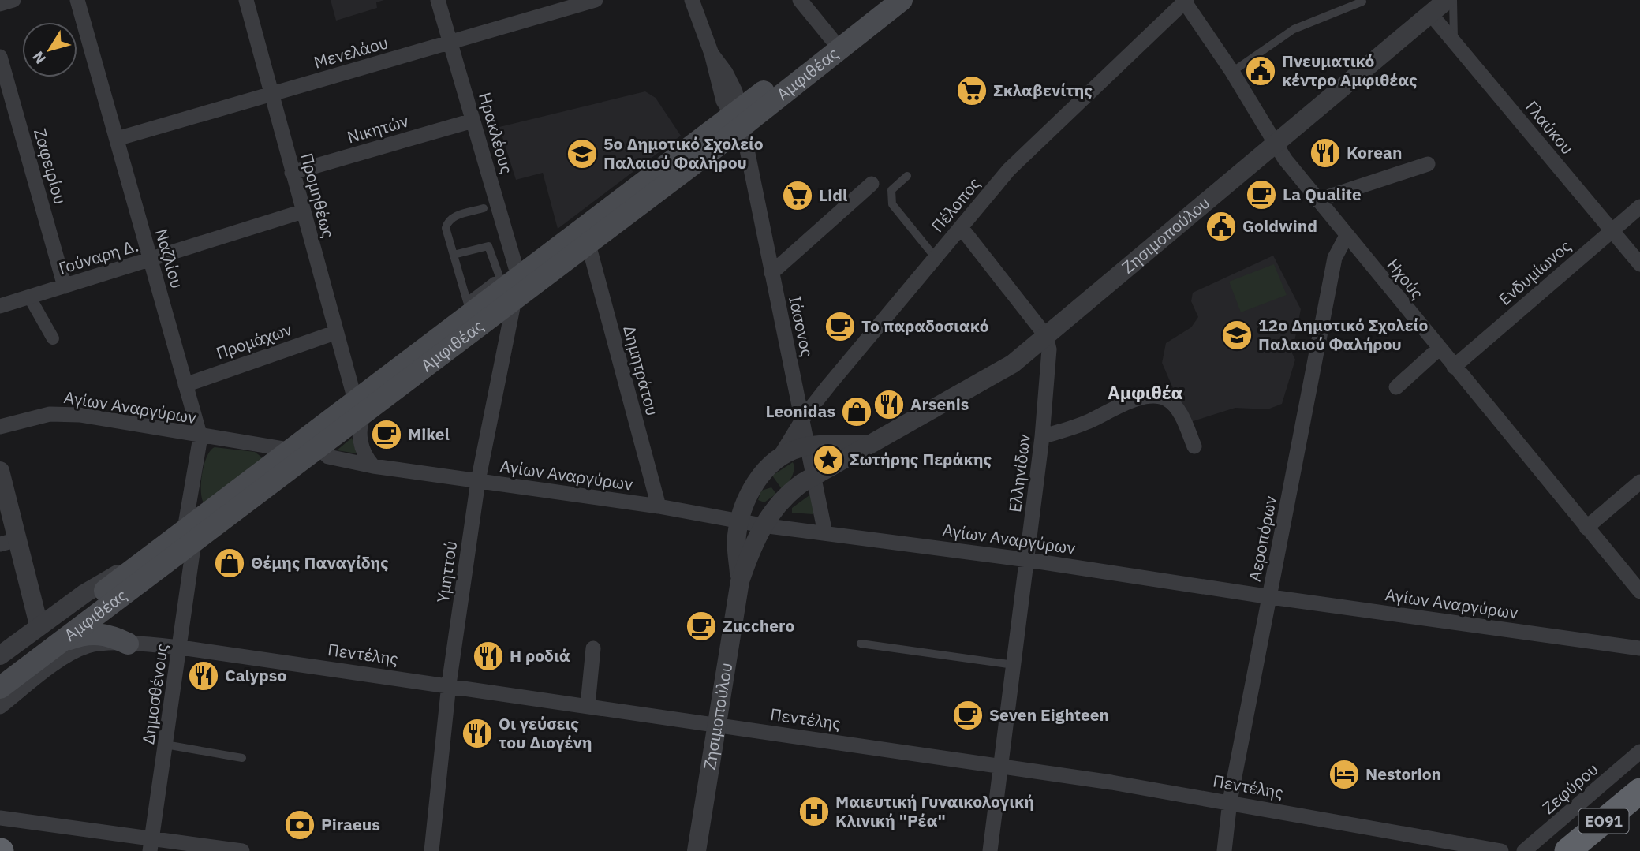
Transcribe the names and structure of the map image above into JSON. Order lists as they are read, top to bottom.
{
  "streets": {
    "highway": ["ΕΟ91"],
    "main road": ["Αμφιθέας"],
    "street": [
      "Μενελάου",
      "Γλαύκου",
      "Νικητών",
      "Ηρακλέους",
      "Ζαφειρίου",
      "Προμηθέως",
      "Πέλοπος",
      "Ζησιμοπούλου",
      "Γούναρη Δ.",
      "Ναζλίου",
      "Ενδυμίωνος",
      "Ηχούς",
      "Ιάσονος",
      "Προμάχων",
      "Δημητράτου",
      "Αγίων Αναργύρων",
      "Ελληνίδων",
      "Αεροπόρων",
      "Υμηττού",
      "Πεντέλης",
      "Δημοσθένους",
      "Ζεφύρου"
    ]
  },
  "crossings": [
    ["Μενελάου", "Ηρακλέους"],
    ["Μενελάου", "Προμηθέως"],
    ["Μενελάου", "Ναζλίου"],
    ["Αμφιθέας", "Ηρακλέους"],
    ["Αμφιθέας", "Προμηθέως"],
    ["Αμφιθέας", "Ναζλίου"],
    ["Αμφιθέας", "Ιάσονος"],
    ["Αμφιθέας", "Δημητράτου"],
    ["Αμφιθέας", "Αγίων Αναργύρων"],
    ["Αμφιθέας", "Υμηττού"],
    ["Αμφιθέας", "Πεντέλης"],
    ["Αμφιθέας", "Δημοσθένους"],
    ["Γλαύκου", "Ζησιμοπούλου"],
    ["Γλαύκου", "Ενδυμίωνος"],
    ["Νικητών", "Ηρακλέους"],
    ["Νικητών", "Προμηθέως"],
    ["Ηρακλέους", "Υμηττού"],
    ["Ζαφειρίου", "Γούναρη Δ."],
    ["Προμηθέως", "Γούναρη Δ."],
    ["Προμηθέως", "Προμάχων"],
    ["Πέλοπος", "Ζησιμοπούλου"],
    ["Πέλοπος", "Ηχούς"],
    ["Πέλοπος", "Ιάσονος"],
    ["Ζησιμοπούλου", "Ηχούς"],
    ["Ζησιμοπούλου", "Ιάσονος"],
    ["Ζησιμοπούλου", "Αγίων Αναργύρων"],
    ["Ζησιμοπούλου", "Ελληνίδων"],
    ["Ζησιμοπούλου", "Πεντέλης"],
    ["Γούναρη Δ.", "Ναζλίου"],
    ["Ναζλίου", "Προμάχων"],
    ["Ναζλίου", "Αγίων Αναργύρων"],
    ["Ναζλίου", "Δημοσθένους"],
    ["Ενδυμίωνος", "Ηχούς"],
    ["Ηχούς", "Αεροπόρων"],
    ["Ιάσονος", "Αγίων Αναργύρων"],
    ["Δημητράτου", "Αγίων Αναργύρων"],
    ["Αγίων Αναργύρων", "Ελληνίδων"],
    ["Αγίων Αναργύρων", "Αεροπόρων"],
    ["Αγίων Αναργύρων", "Υμηττού"],
    ["Ελληνίδων", "Πεντέλης"],
    ["Αεροπόρων", "Πεντέλης"],
    ["Υμηττού", "Πεντέλης"],
    ["Πεντέλης", "Δημοσθένους"]
  ],
  "districts": ["Αμφιθέα"],
  "places": {
    "public building": ["Πνευματικό κέντρο Αμφιθέας", "Goldwind"],
    "supermarket": ["Σκλαβενίτης", "Lidl"],
    "restaurant": [
      "Korean",
      "Arsenis",
      "Η ροδιά",
      "Calypso",
      "Οι γεύσεις του Διογένη"
    ],
    "school or university": ["5ο Δημοτικό Σχολείο Παλαιού Φαλήρου", "12ο Δημοτικό Σχολείο Παλαιού Φαλήρου"],
    "cafe": [
      "La Qualite",
      "Το παραδοσιακό",
      "Mikel",
      "Zucchero",
      "Seven Eighteen"
    ],
    "shop": ["Leonidas", "Θέμης Παναγίδης"],
    "place": ["Σωτήρης Περάκης"],
    "hotel": ["Nestorion"],
    "hospital": ["Μαιευτική Γυναικολογική Κλινική \"Ρέα\""],
    "bank": ["Piraeus"]
  },
  "north": "bottom left"
}
